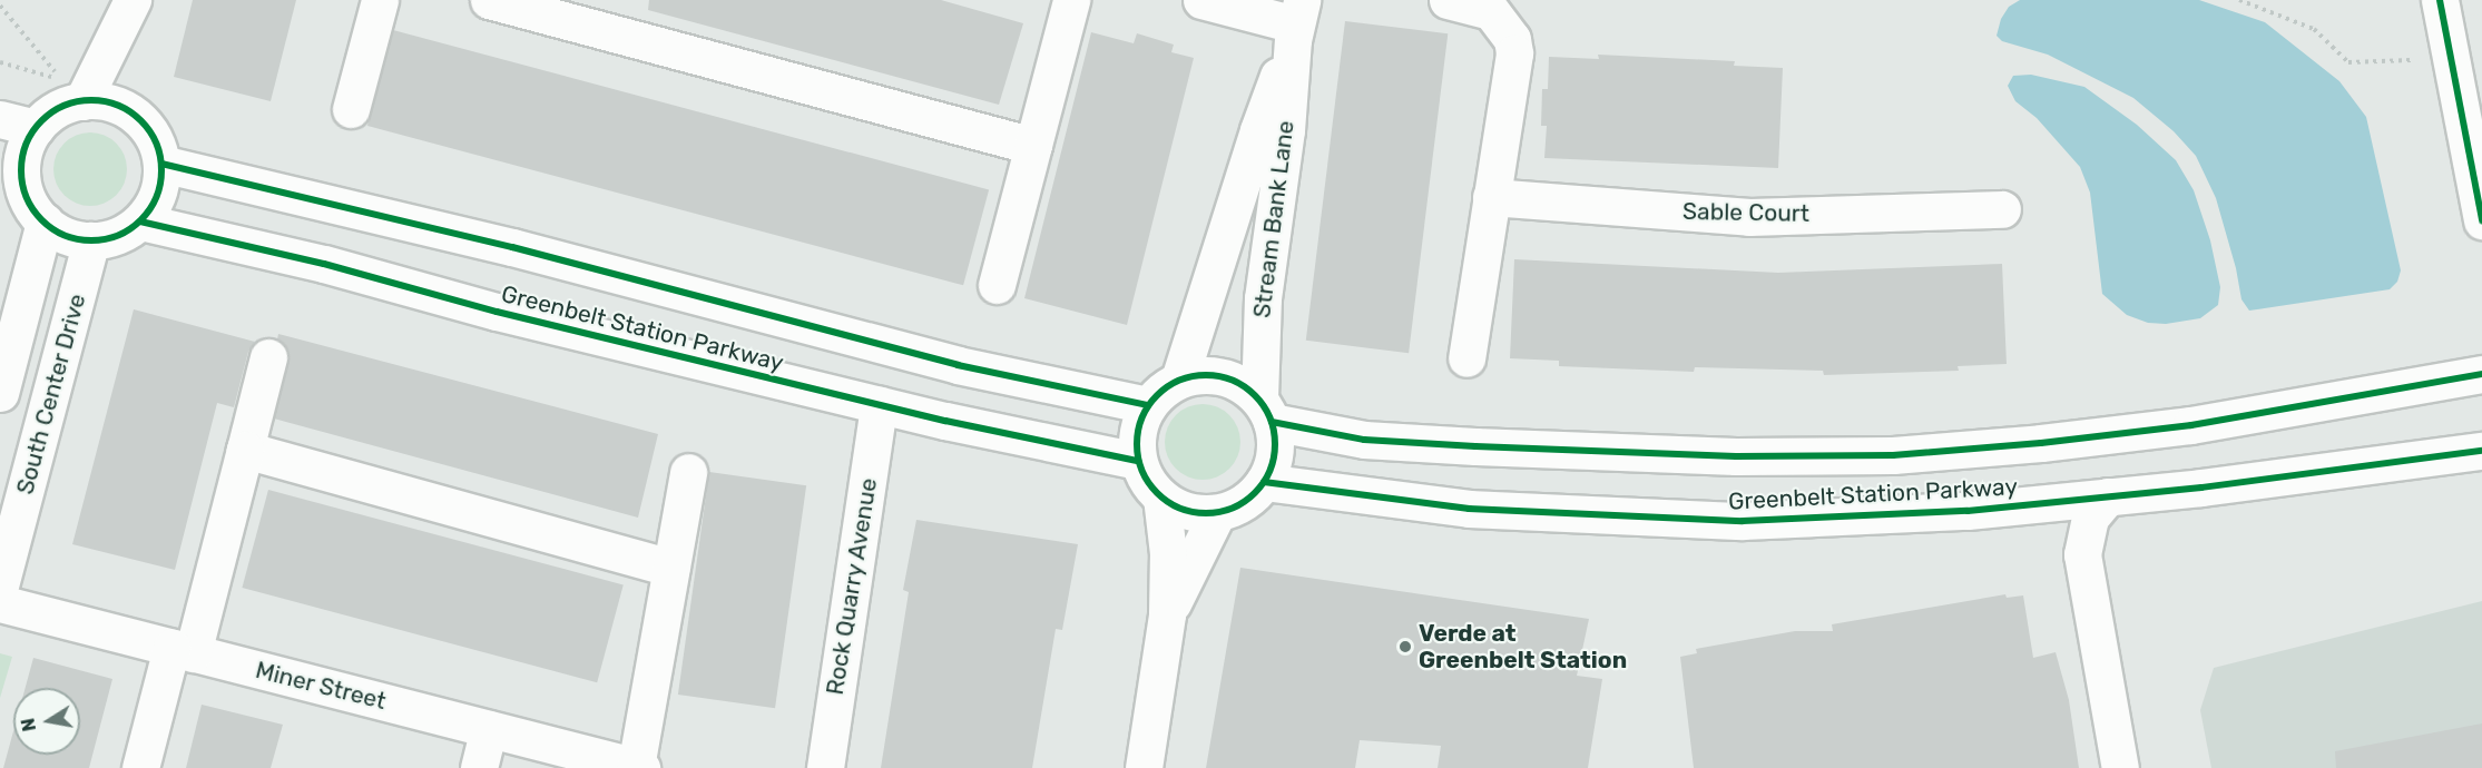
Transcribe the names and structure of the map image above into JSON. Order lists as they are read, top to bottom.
{
  "streets": {
    "street": [
      "Sable Court",
      "Stream Bank Lane",
      "Greenbelt Station Parkway",
      "South Center Drive",
      "Rock Quarry Avenue",
      "Miner Street"
    ]
  },
  "crossings": [
    ["Stream Bank Lane", "Greenbelt Station Parkway"],
    ["Greenbelt Station Parkway", "South Center Drive"],
    ["Greenbelt Station Parkway", "Rock Quarry Avenue"]
  ],
  "places": ["Verde at Greenbelt Station"],
  "north": "left"
}
